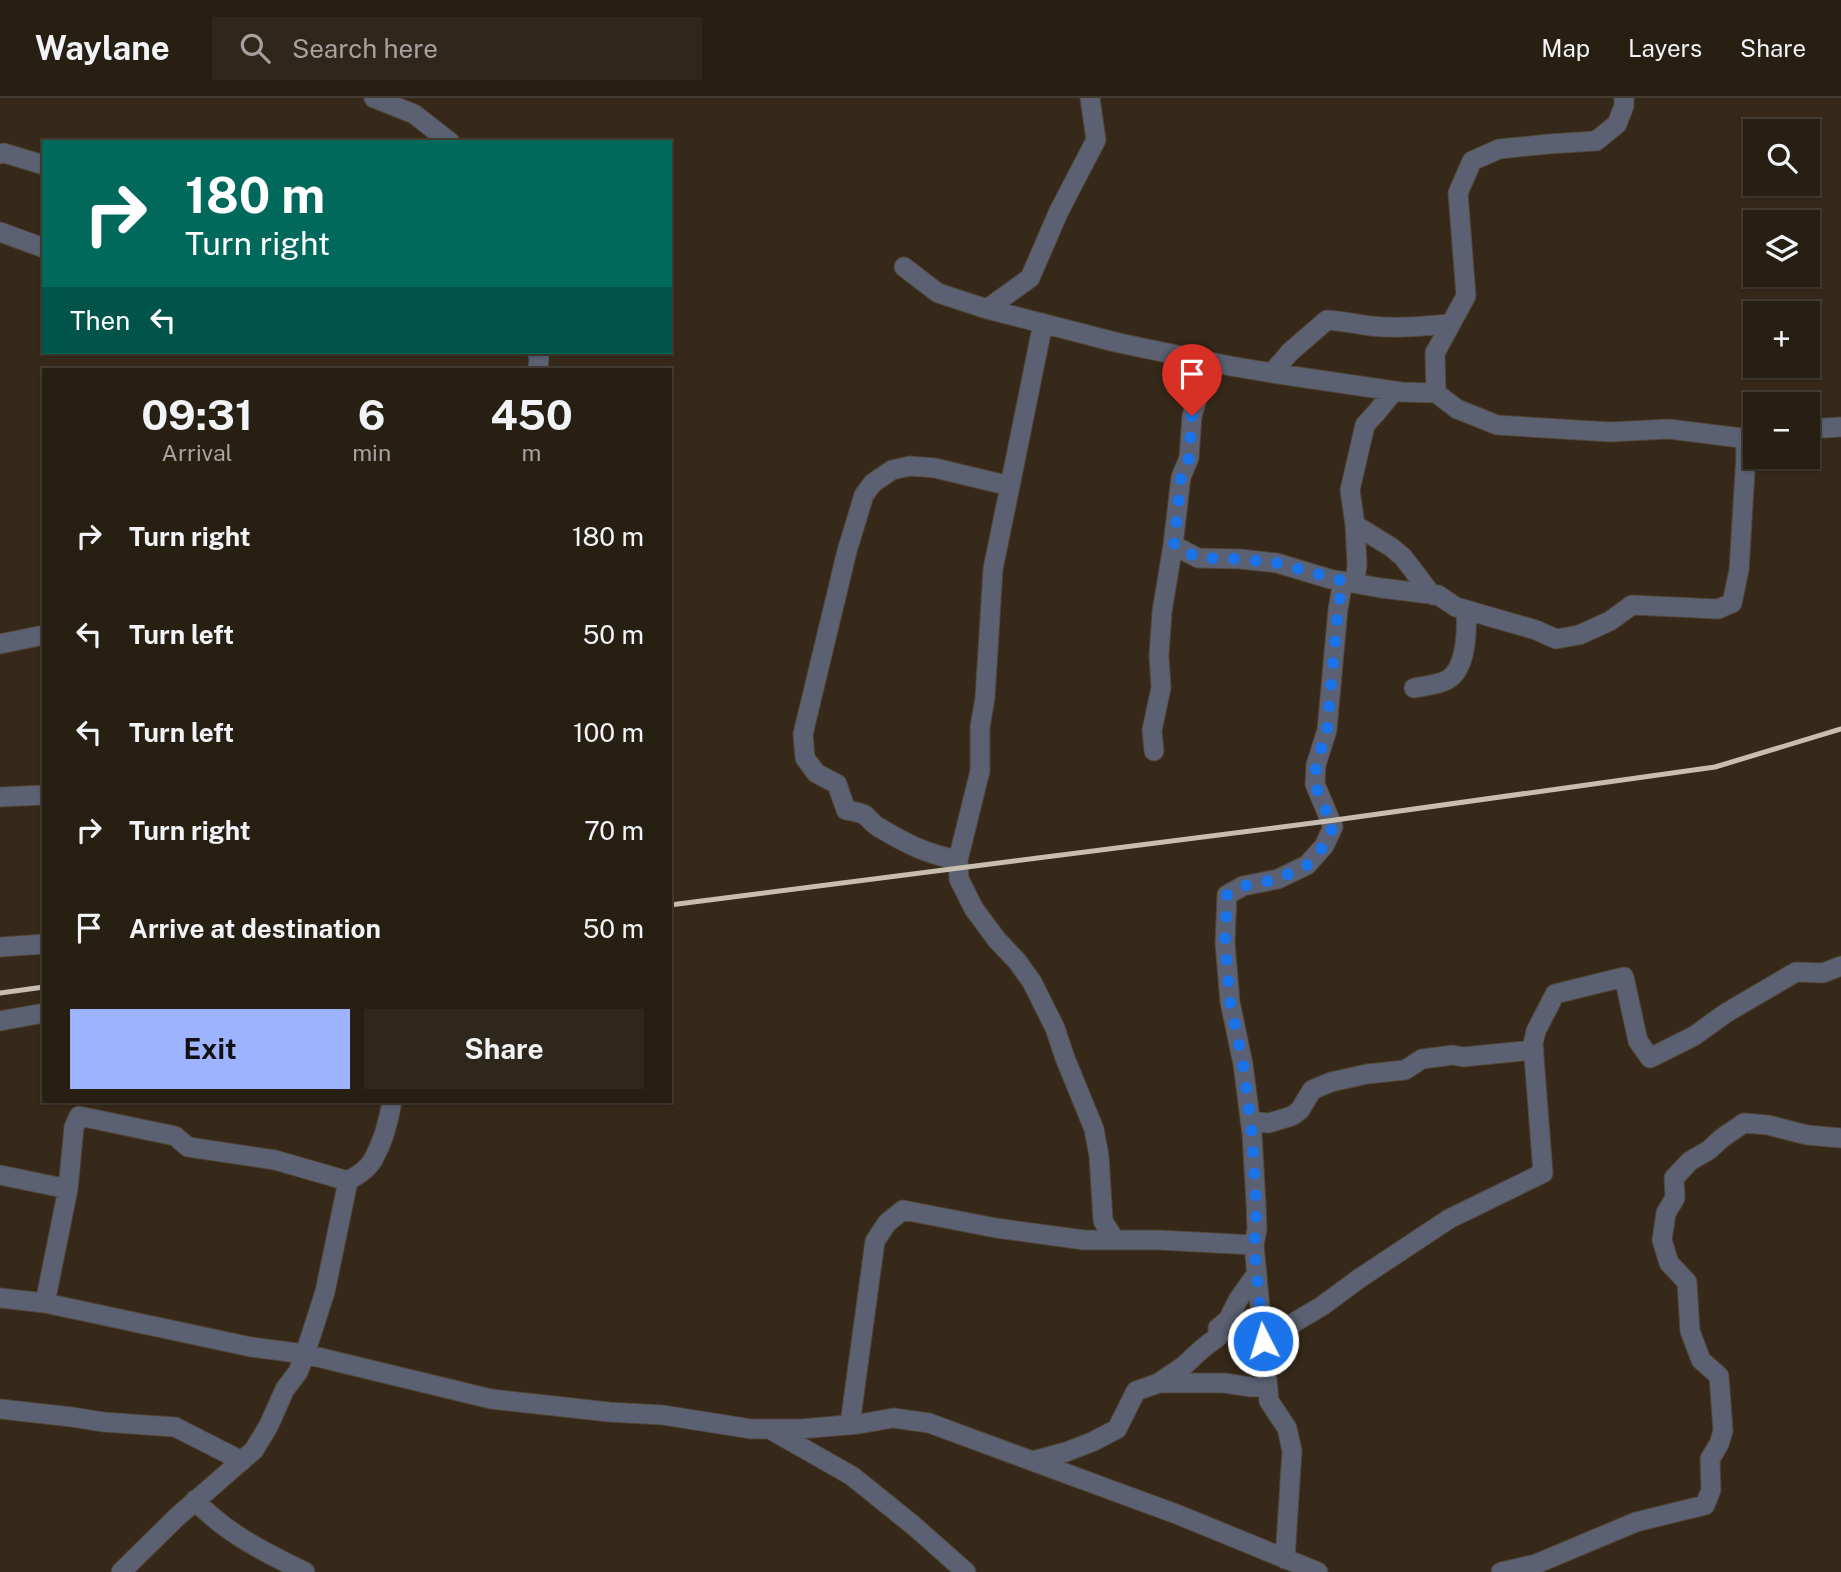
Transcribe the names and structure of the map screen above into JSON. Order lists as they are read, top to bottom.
{
  "page": {
    "header": "Waylane",
    "search": "Search here",
    "nav": ["Map", "Layers", "Share"],
    "map_buttons": ["+", "−"],
    "turn": ["180 m", "Turn right"],
    "then": "Then",
    "eta": [
      "09:31",
      "Arrival",
      "6",
      "min",
      "450",
      "m"
    ],
    "list": [
      {
        "name": "Turn right",
        "value": "180 m"
      },
      {
        "name": "Turn left",
        "value": "50 m"
      },
      {
        "name": "Turn left",
        "value": "100 m"
      },
      {
        "name": "Turn right",
        "value": "70 m"
      },
      {
        "name": "Arrive at destination",
        "value": "50 m"
      }
    ],
    "buttons": ["Exit", "Share"]
  }
}
